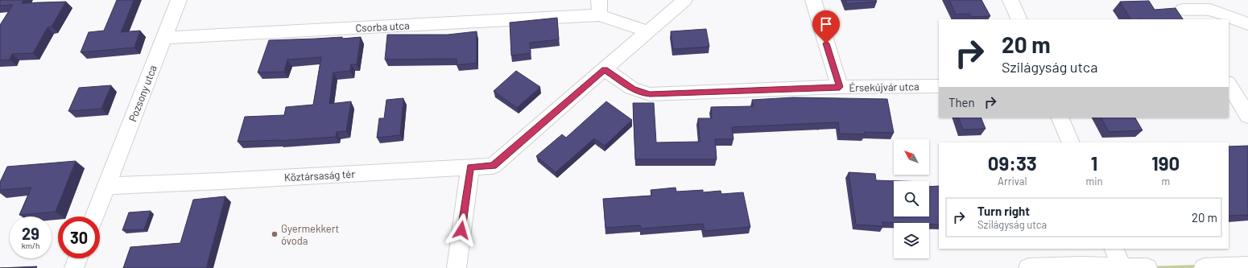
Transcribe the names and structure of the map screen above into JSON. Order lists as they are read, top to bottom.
{
  "streets": {
    "street": [
      "Csorba utca",
      "Érsekújvár utca",
      "Pozsony utca",
      "Köztársaság tér"
    ]
  },
  "crossings": [
    ["Csorba utca", "Pozsony utca"],
    ["Érsekújvár utca", "Köztársaság tér"],
    ["Pozsony utca", "Köztársaság tér"]
  ],
  "places": ["Gyermekkert óvoda"],
  "north": "top left",
  "page": {
    "turn": ["20 m", "Szilágyság utca"],
    "then": "Then",
    "eta": [
      "09:33",
      "Arrival",
      "1",
      "min",
      "190",
      "m"
    ],
    "list": [
      {
        "name": "Turn right",
        "note": "Szilágyság utca",
        "value": "20 m"
      }
    ],
    "speed": "29 km/h",
    "limit": "30"
  }
}
